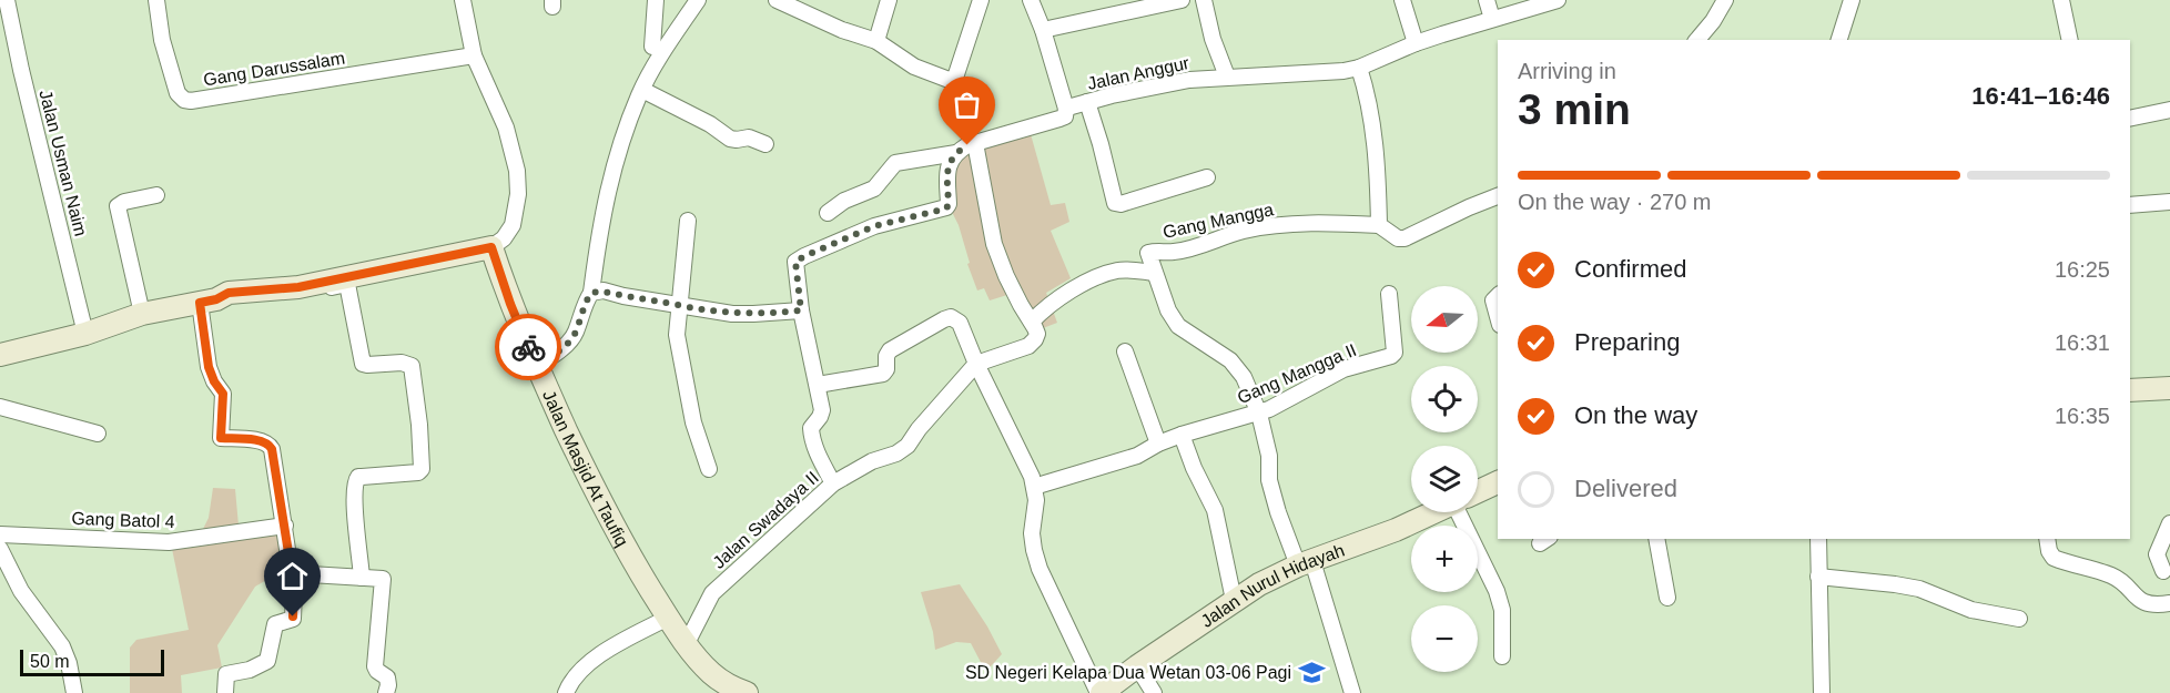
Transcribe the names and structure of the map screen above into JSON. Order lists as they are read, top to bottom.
{
  "streets": {
    "street": [
      "Gang Darussalam",
      "Jalan Anggur",
      "Jalan Usman Naim",
      "Gang Mangga",
      "Gang Mangga II",
      "Jalan Masjid At Taufiq",
      "Gang Batol 4",
      "Jalan Swadaya II",
      "Jalan Nurul Hidayah"
    ]
  },
  "crossings": [
    ["Jalan Masjid At Taufiq", "Jalan Swadaya II"]
  ],
  "places": {
    "school or university": ["SD Negeri Kelapa Dua Wetan 03-06 Pagi"]
  },
  "scale_bar": "50 m",
  "north": "left",
  "page": {
    "heading": ["3 min", "Arriving in", "16:41–16:46"],
    "bar": "On the way · 270 m",
    "list": [
      ["Confirmed", "16:25"],
      ["Preparing", "16:31"],
      ["On the way", "16:35"],
      "Delivered"
    ],
    "map_buttons": ["+", "−"],
    "scale": "50 m"
  }
}
